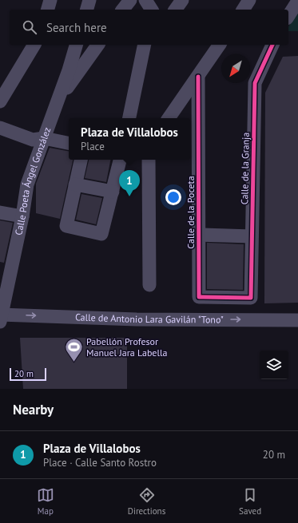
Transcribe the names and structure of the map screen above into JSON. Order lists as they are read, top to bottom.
{
  "streets": {
    "street": [
      "Calle de la Granja",
      "Calle Poeta Ángel González",
      "Calle de la Poceta",
      "Calle de Antonio Lara Gavilán \"Tono\""
    ]
  },
  "crossings": [
    ["Calle de la Granja", "Calle de la Poceta"],
    ["Calle Poeta Ángel González", "Calle de Antonio Lara Gavilán \"Tono\""]
  ],
  "one_way": ["Calle de Antonio Lara Gavilán \"Tono\""],
  "places": {
    "sports": ["Pabellón Profesor Manuel Jara Labella"]
  },
  "scale_bar": "20 m",
  "north": "bottom left",
  "page": {
    "search": "Search here",
    "popup": ["Plaza de Villalobos", "Place"],
    "pins": "1",
    "scale": "20 m",
    "heading": "Nearby",
    "list": [
      {
        "mark": "1",
        "name": "Plaza de Villalobos",
        "note": "Place · Calle Santo Rostro",
        "value": "20 m"
      }
    ],
    "nav": ["Map", "Directions", "Saved"]
  }
}
